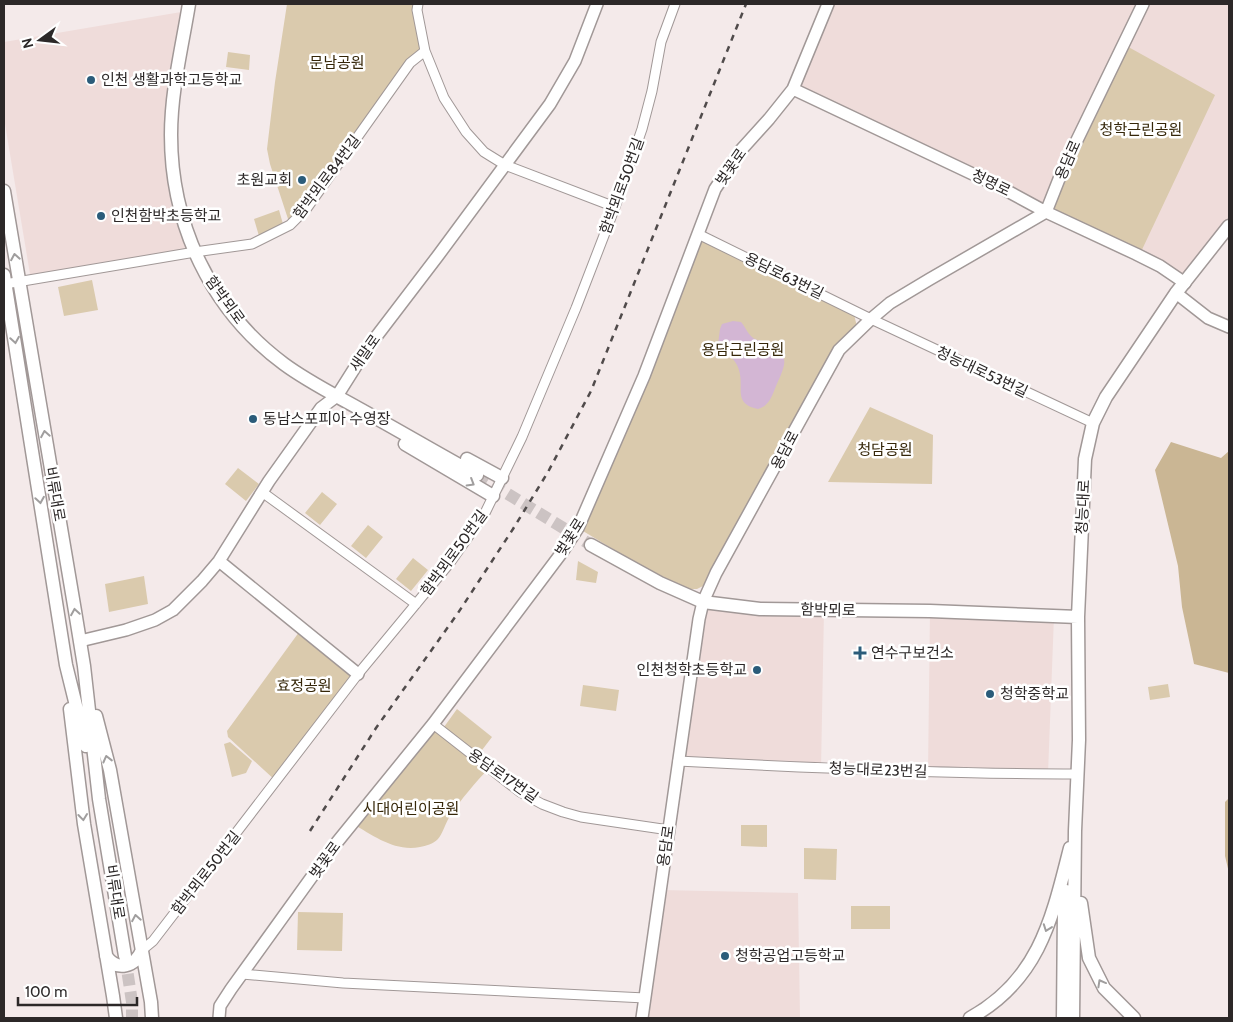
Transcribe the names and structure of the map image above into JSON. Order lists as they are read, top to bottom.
{
  "streets": {
    "main road": ["함박뫼로", "비류대로", "청능대로"],
    "street": [
      "용담로",
      "벚꽃로",
      "함박뫼로84번길",
      "청명로",
      "함박뫼로50번길",
      "용담로63번길",
      "새말로",
      "청능대로53번길",
      "청능대로23번길",
      "용담로17번길"
    ]
  },
  "crossings": [
    ["용담로", "청명로"],
    ["용담로", "용담로63번길"],
    ["용담로", "함박뫼로"],
    ["용담로", "청능대로53번길"],
    ["용담로", "청능대로23번길"],
    ["용담로", "용담로17번길"],
    ["벚꽃로", "청명로"],
    ["벚꽃로", "용담로63번길"],
    ["벚꽃로", "용담로17번길"],
    ["함박뫼로84번길", "함박뫼로"],
    ["함박뫼로84번길", "비류대로"],
    ["청명로", "청능대로"],
    ["용담로63번길", "청능대로53번길"],
    ["함박뫼로", "새말로"],
    ["함박뫼로", "청능대로"],
    ["새말로", "비류대로"],
    ["청능대로53번길", "청능대로"],
    ["청능대로", "청능대로23번길"]
  ],
  "parks": [
    "문남공원",
    "청학근린공원",
    "용담근린공원",
    "청담공원",
    "효정공원",
    "시대어린이공원"
  ],
  "places": {
    "other": [
      "인천 생활과학고등학교",
      "초원교회",
      "인천함박초등학교",
      "동남스포피아 수영장",
      "인천청학초등학교",
      "청학중학교",
      "청학공업고등학교"
    ],
    "health": ["연수구보건소"]
  },
  "scale_bar": "100 m",
  "north": "left"
}
